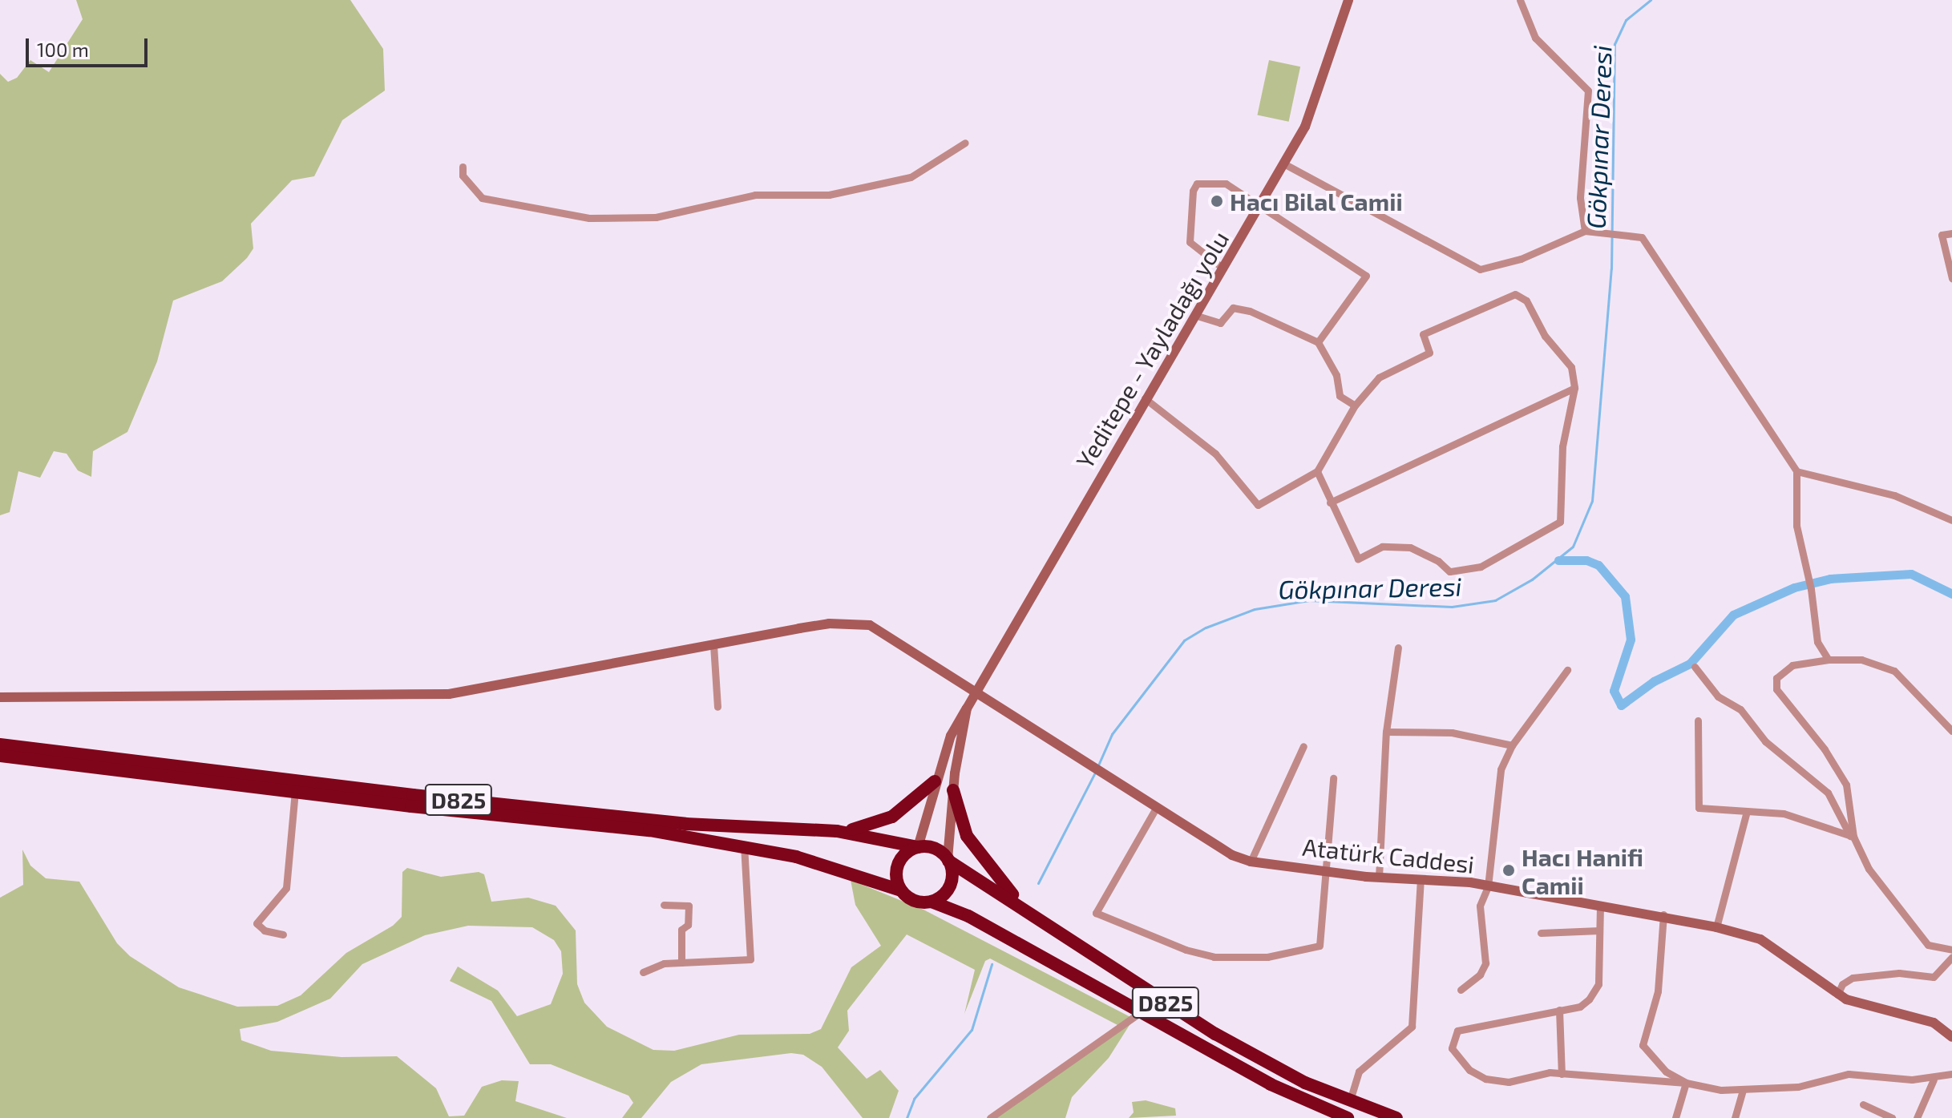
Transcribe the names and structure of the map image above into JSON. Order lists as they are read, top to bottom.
{
  "streets": {
    "highway": ["D825"],
    "main road": ["Yeditepe - Yayladağı yolu", "Atatürk Caddesi"]
  },
  "crossings": [
    ["Yeditepe - Yayladağı yolu", "D825"],
    ["Yeditepe - Yayladağı yolu", "Atatürk Caddesi"]
  ],
  "water": ["Gökpınar Deresi"],
  "places": ["Hacı Bilal Camii", "Hacı Hanifi Camii"],
  "scale_bar": "100 m"
}
